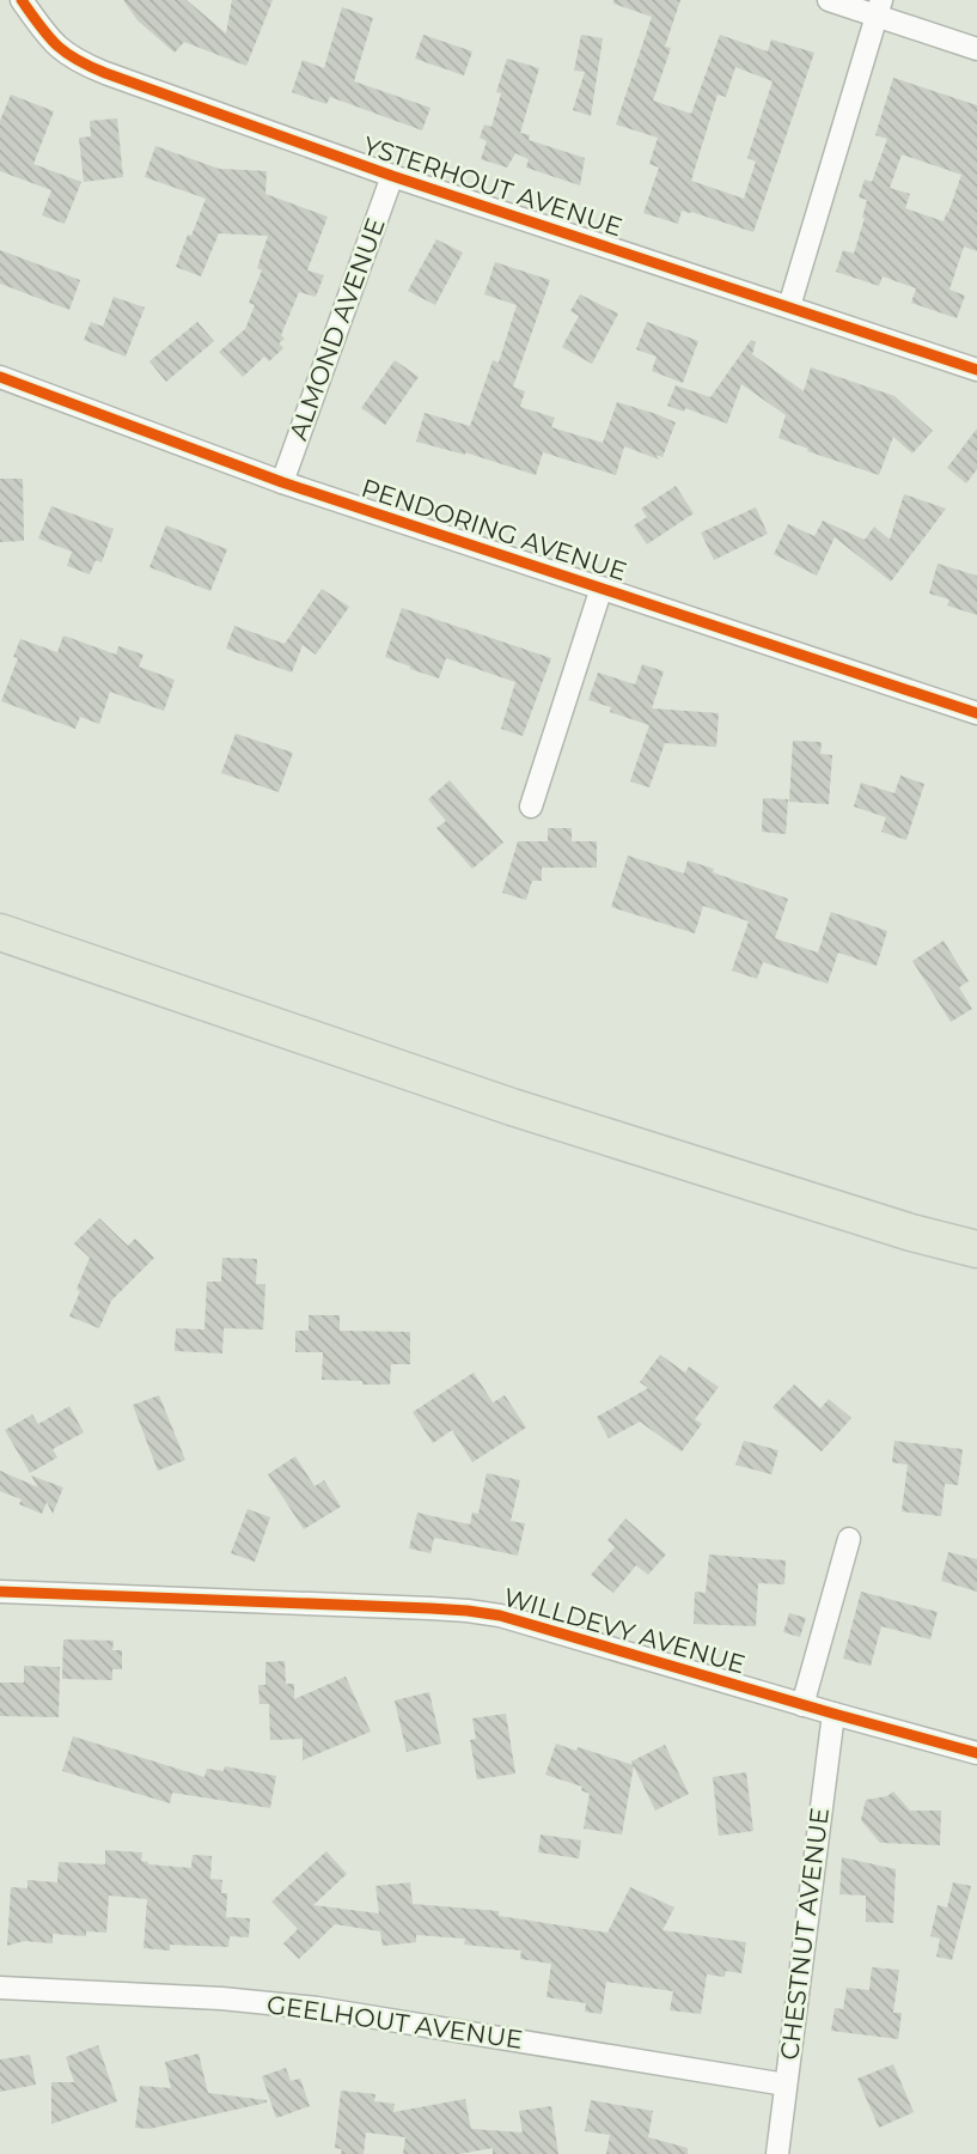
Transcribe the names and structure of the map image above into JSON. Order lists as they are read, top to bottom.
{
  "streets": {
    "street": [
      "YSTERHOUT AVENUE",
      "ALMOND AVENUE",
      "PENDORING AVENUE",
      "WILLDEVY AVENUE",
      "CHESTNUT AVENUE",
      "GEELHOUT AVENUE"
    ]
  },
  "crossings": [
    ["YSTERHOUT AVENUE", "ALMOND AVENUE"],
    ["ALMOND AVENUE", "PENDORING AVENUE"],
    ["WILLDEVY AVENUE", "CHESTNUT AVENUE"],
    ["CHESTNUT AVENUE", "GEELHOUT AVENUE"]
  ]
}
